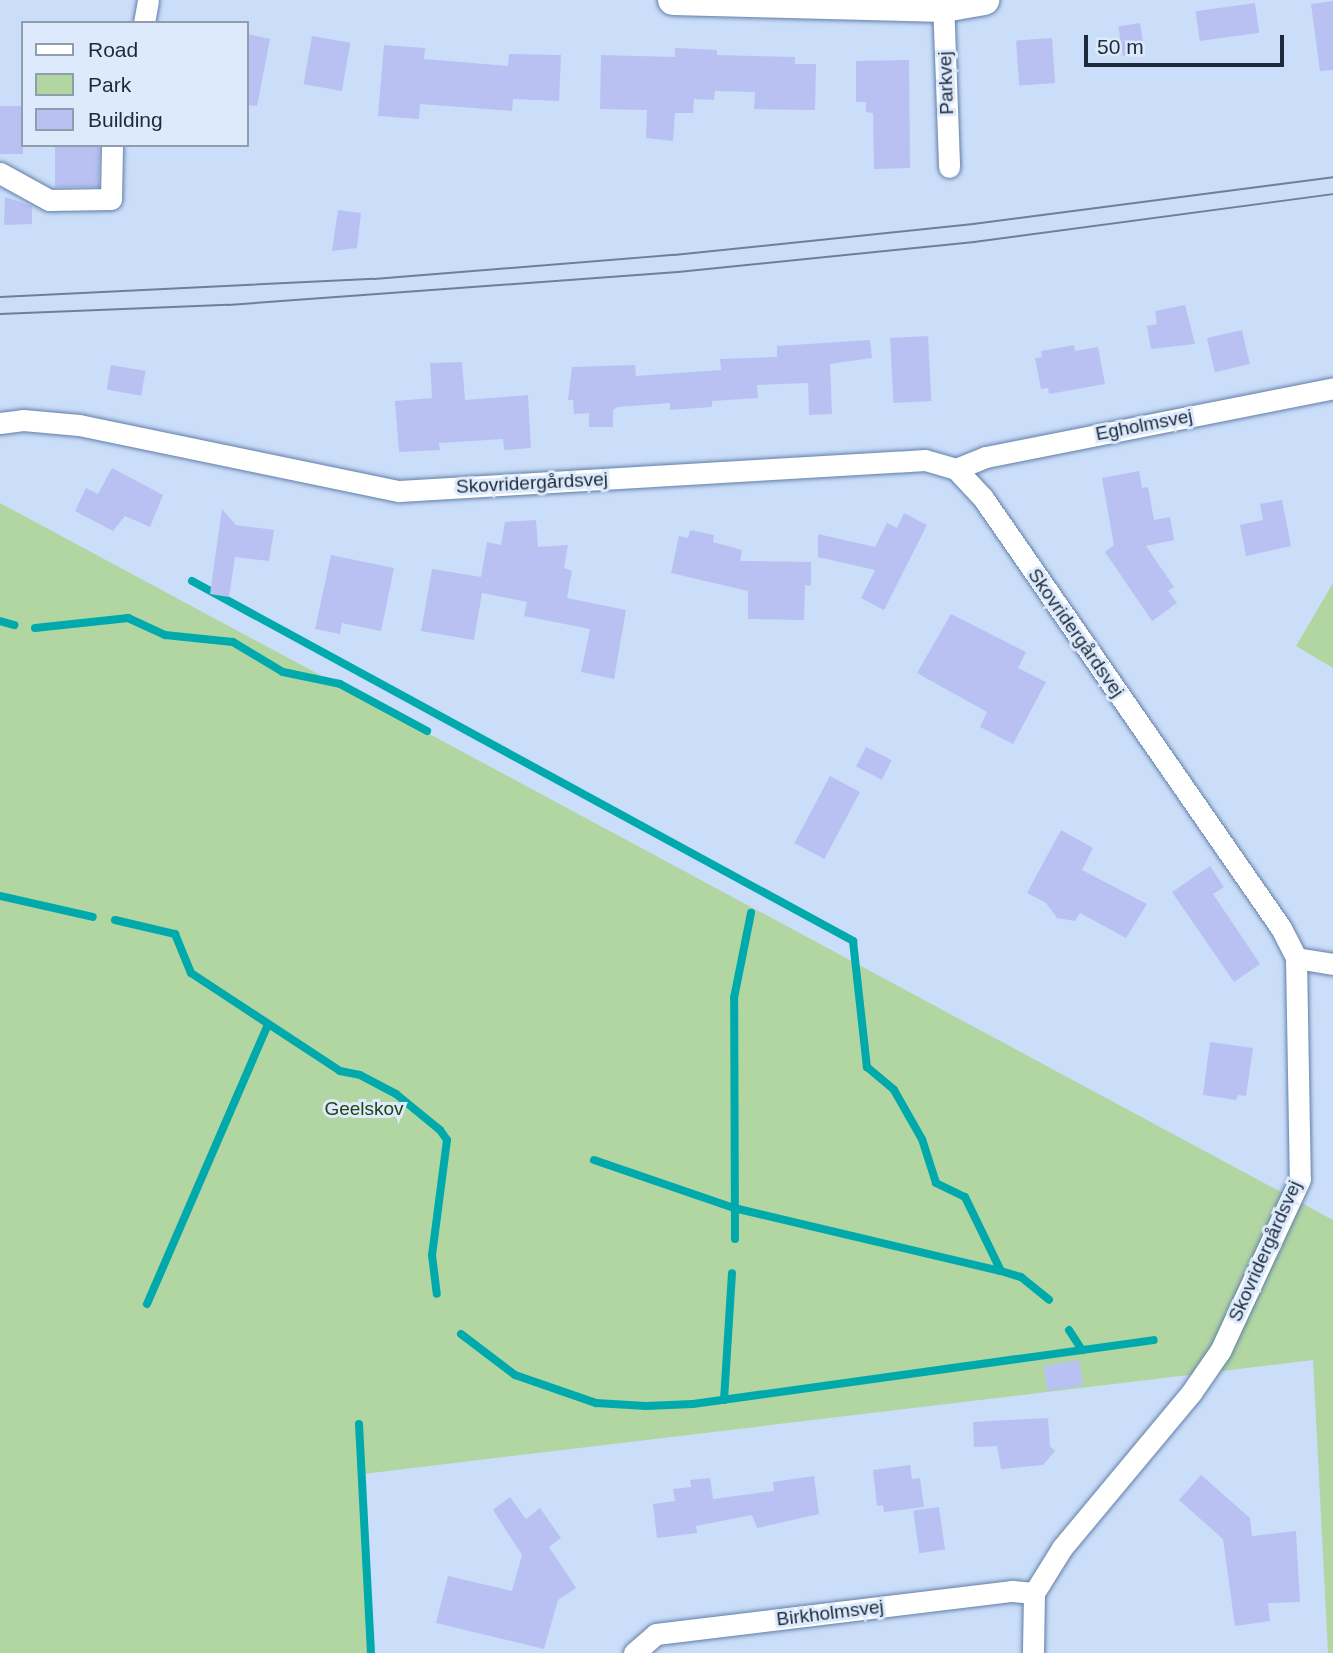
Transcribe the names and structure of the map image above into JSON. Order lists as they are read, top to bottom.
{
  "streets": {
    "street": [
      "Parkvej",
      "Egholmsvej",
      "Skovridergårdsvej",
      "Birkholmsvej"
    ]
  },
  "crossings": [
    ["Egholmsvej", "Skovridergårdsvej"],
    ["Skovridergårdsvej", "Birkholmsvej"]
  ],
  "parks": ["Geelskov"],
  "legend": ["Road", "Park", "Building"],
  "scale_bar": "50 m"
}
